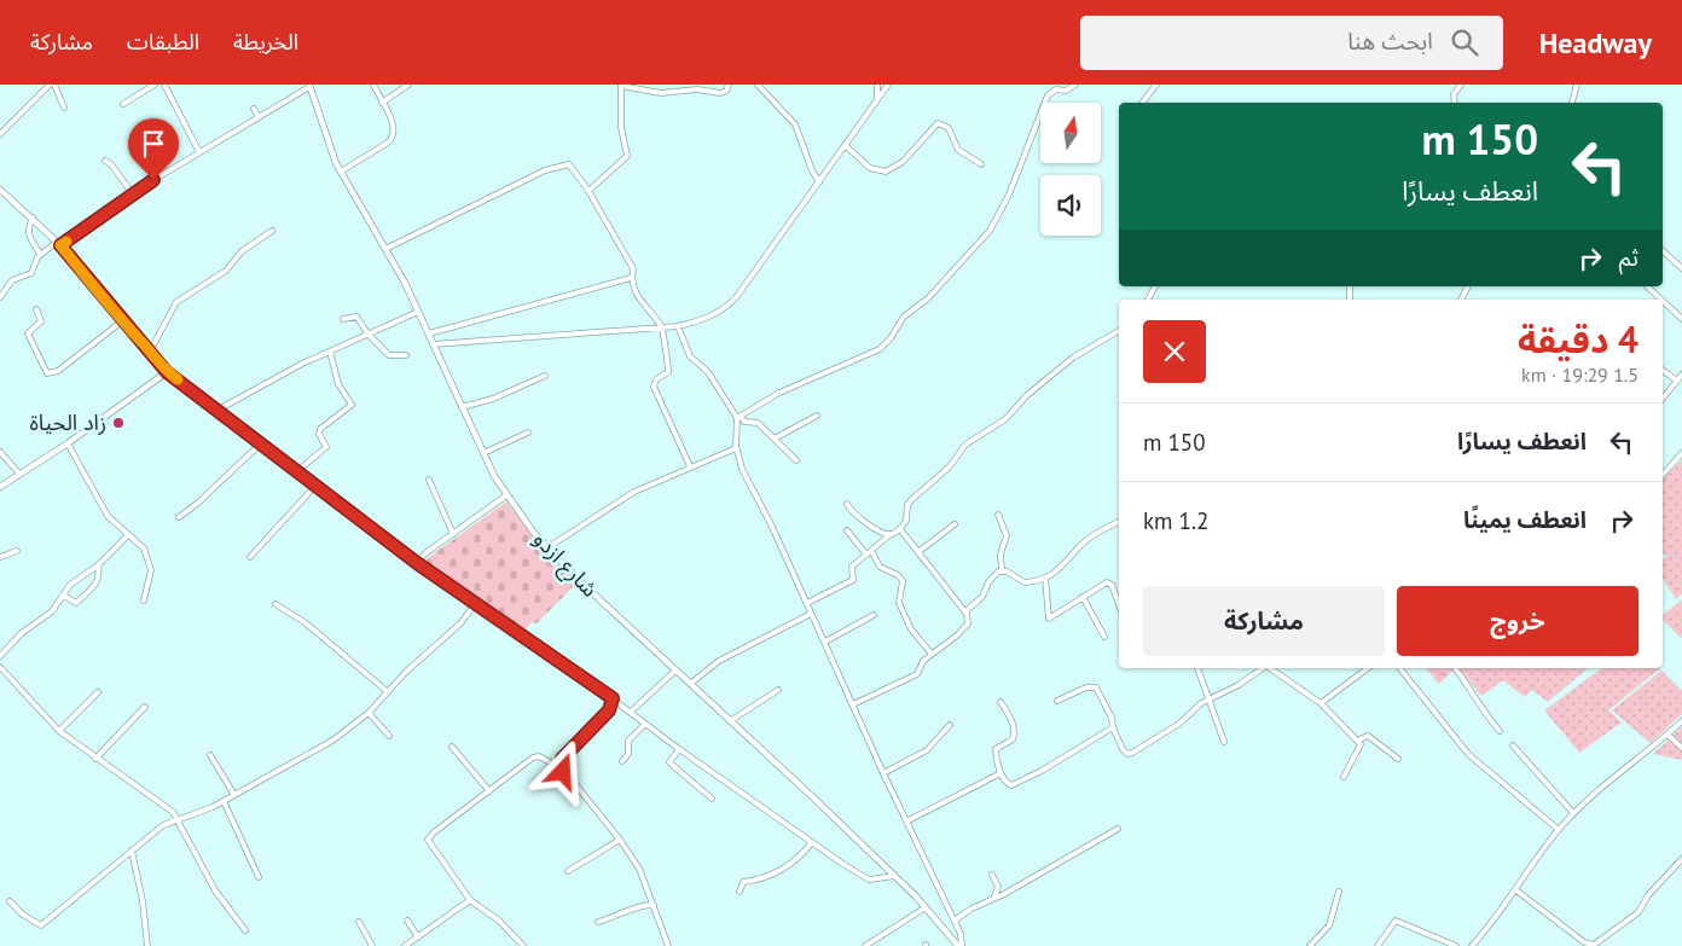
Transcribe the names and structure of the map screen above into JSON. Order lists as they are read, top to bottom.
{
  "streets": {
    "street": ["شارع ازدو"]
  },
  "places": ["زاد الحياة"],
  "north": "top",
  "page": {
    "header": "Headway",
    "search": "ابحث هنا",
    "nav": ["الخريطة", "الطبقات", "مشاركة"],
    "turn": ["150 m", "انعطف يسارًا"],
    "then": "ثم",
    "heading": ["4 دقيقة", "1.5 km · 19:29"],
    "list": [
      {
        "name": "انعطف يسارًا",
        "value": "150 m"
      },
      {
        "name": "انعطف يمينًا",
        "value": "1.2 km"
      }
    ],
    "buttons": ["خروج", "مشاركة"]
  }
}
